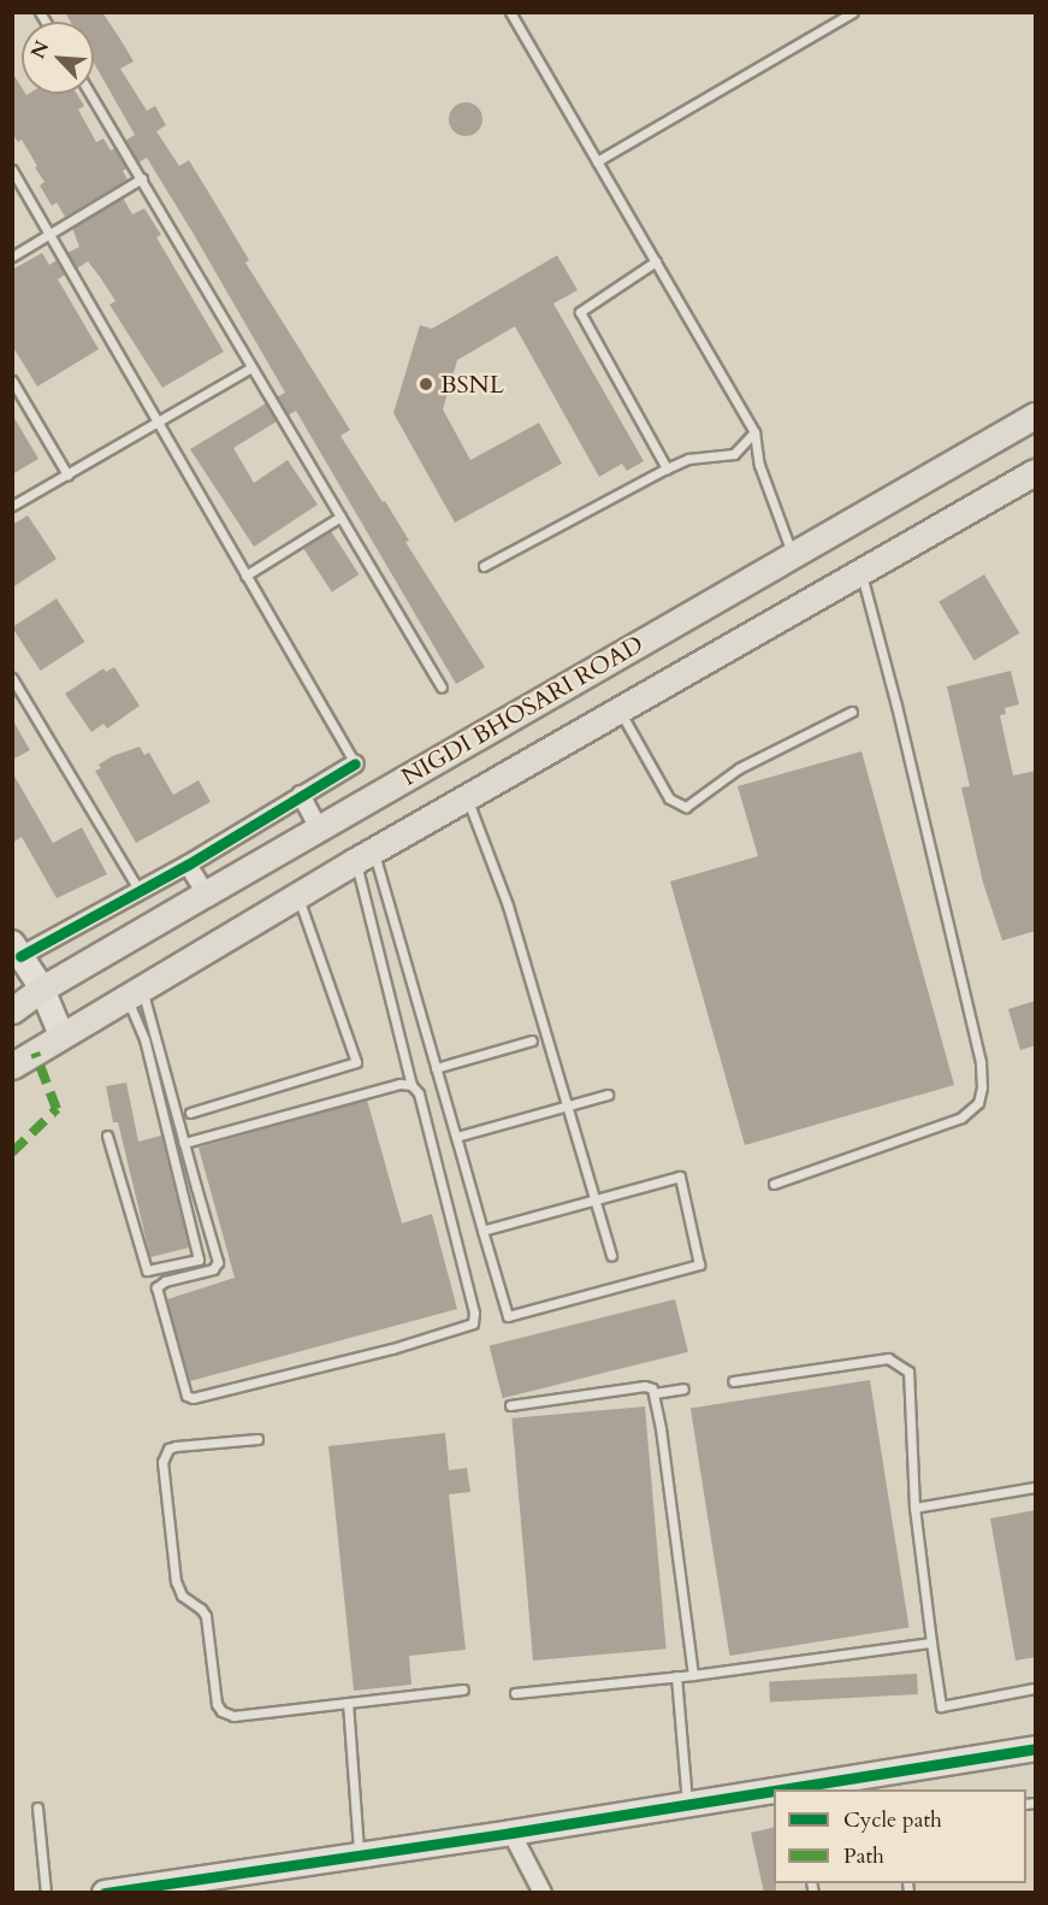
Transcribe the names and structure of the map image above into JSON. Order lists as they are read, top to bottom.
{
  "streets": {
    "main road": ["NIGDI BHOSARI ROAD"]
  },
  "places": ["BSNL"],
  "legend": ["Cycle path", "Path"],
  "north": "top left"
}
